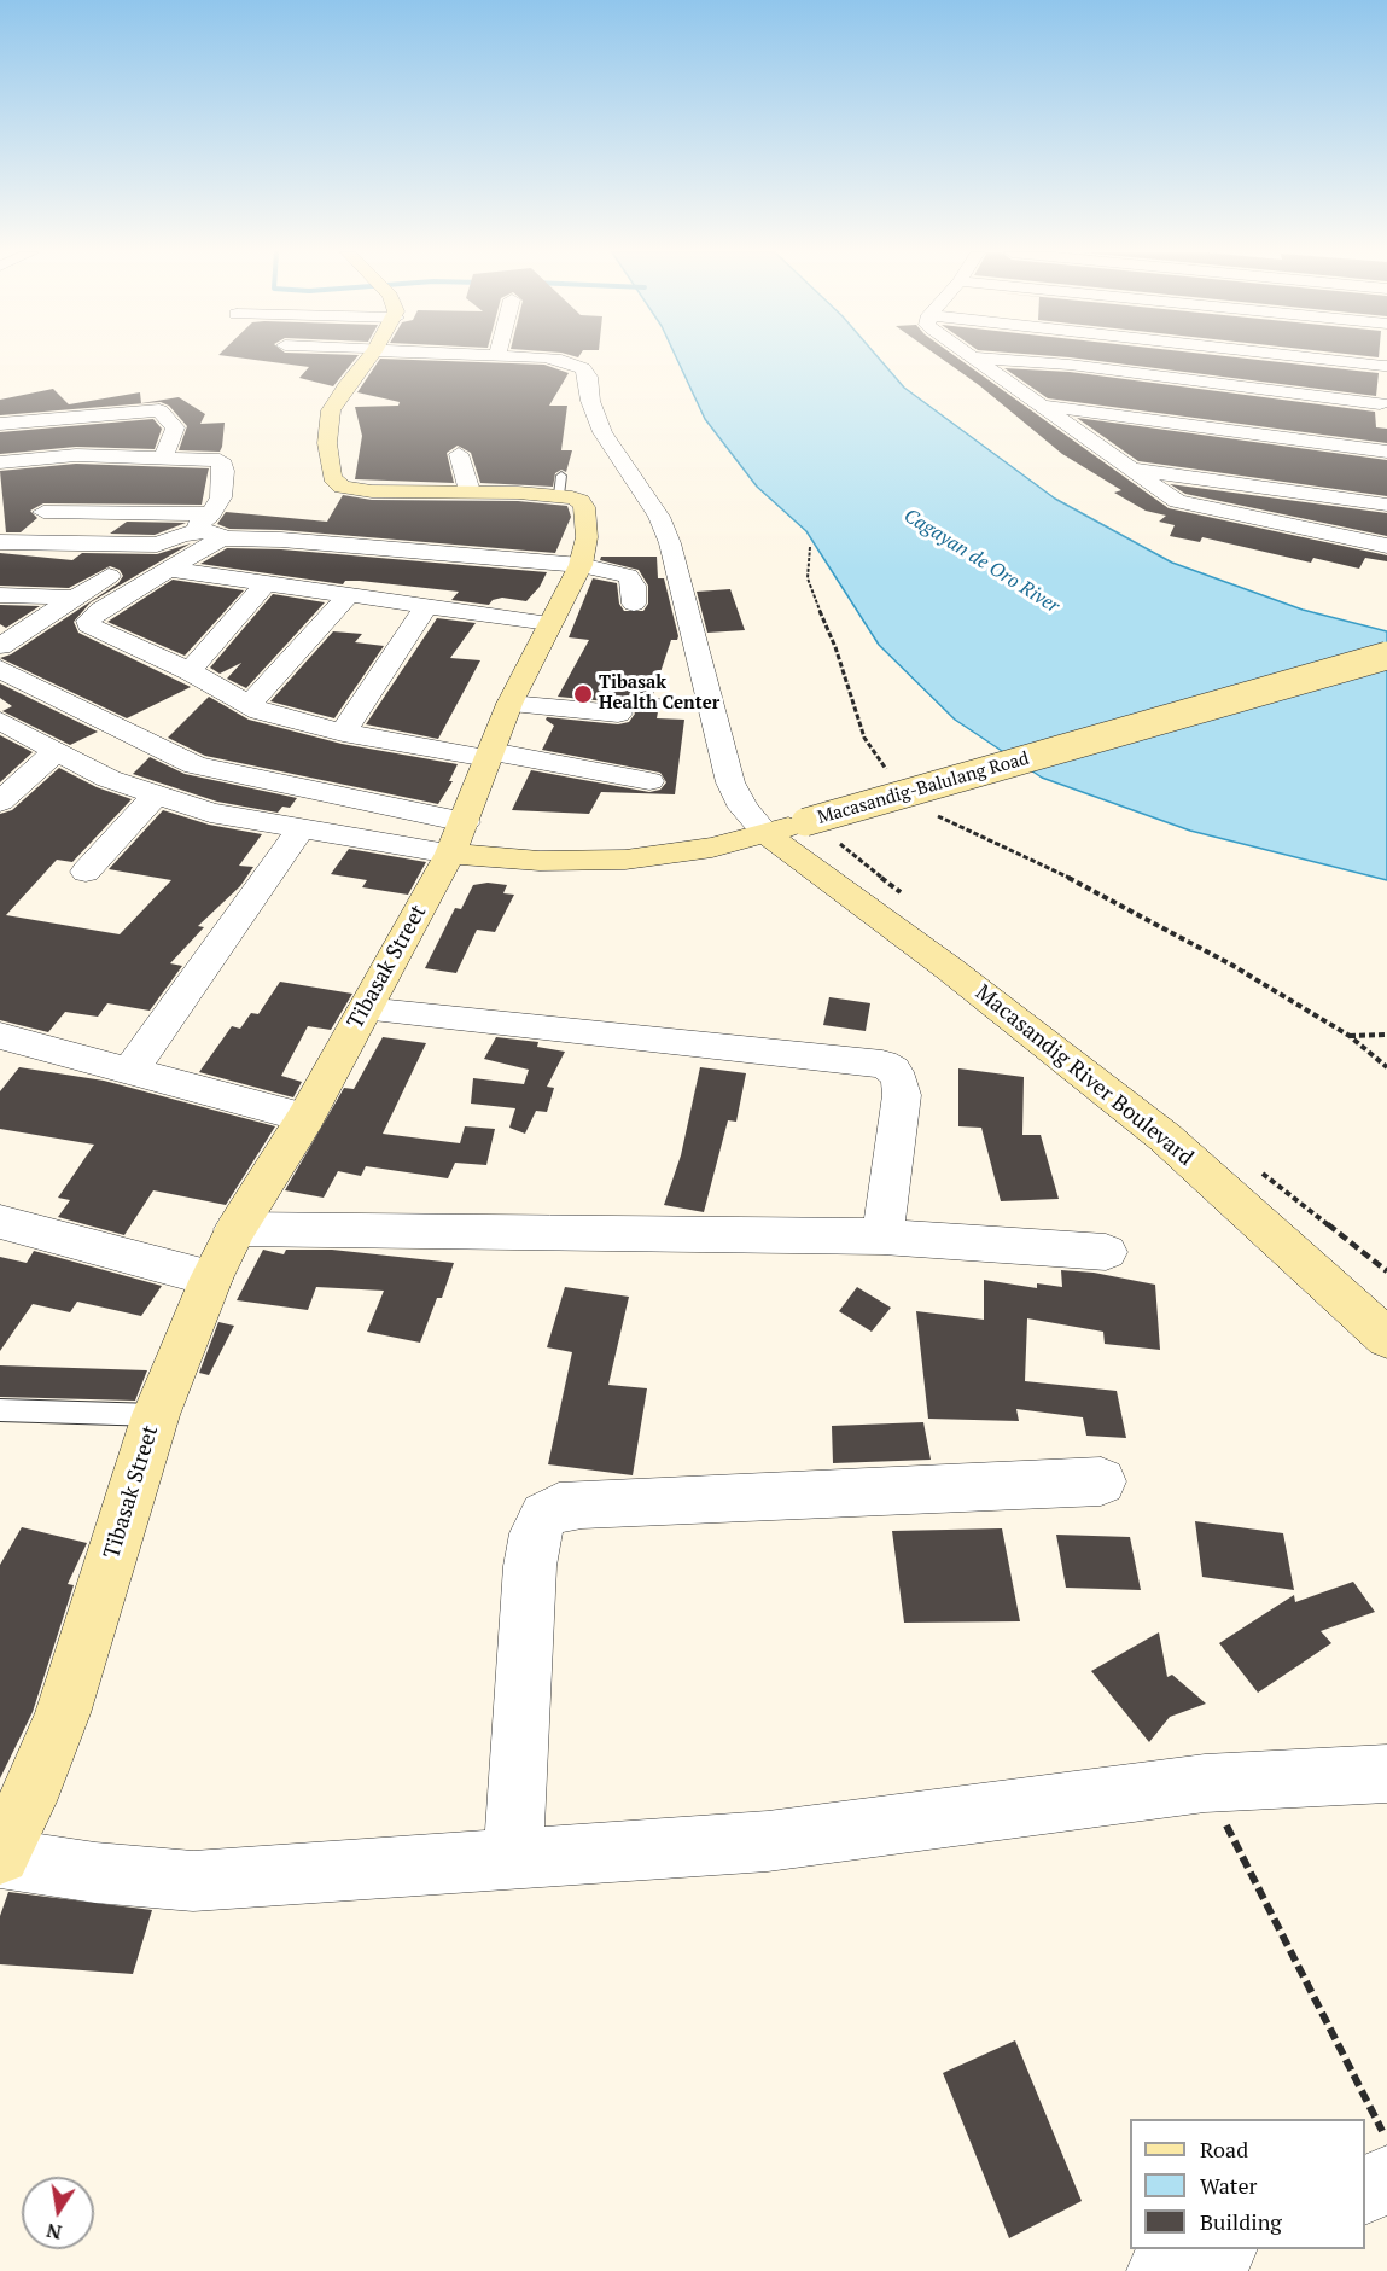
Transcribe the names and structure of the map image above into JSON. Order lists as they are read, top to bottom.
{
  "streets": {
    "street": ["Macasandig-Balulang Road", "Tibasak Street", "Macasandig River Boulevard"]
  },
  "crossings": [
    ["Macasandig-Balulang Road", "Tibasak Street"],
    ["Macasandig-Balulang Road", "Macasandig River Boulevard"]
  ],
  "water": ["Cagayan de Oro River"],
  "places": ["Tibasak Health Center"],
  "legend": ["Road", "Water", "Building"],
  "north": "bottom"
}
